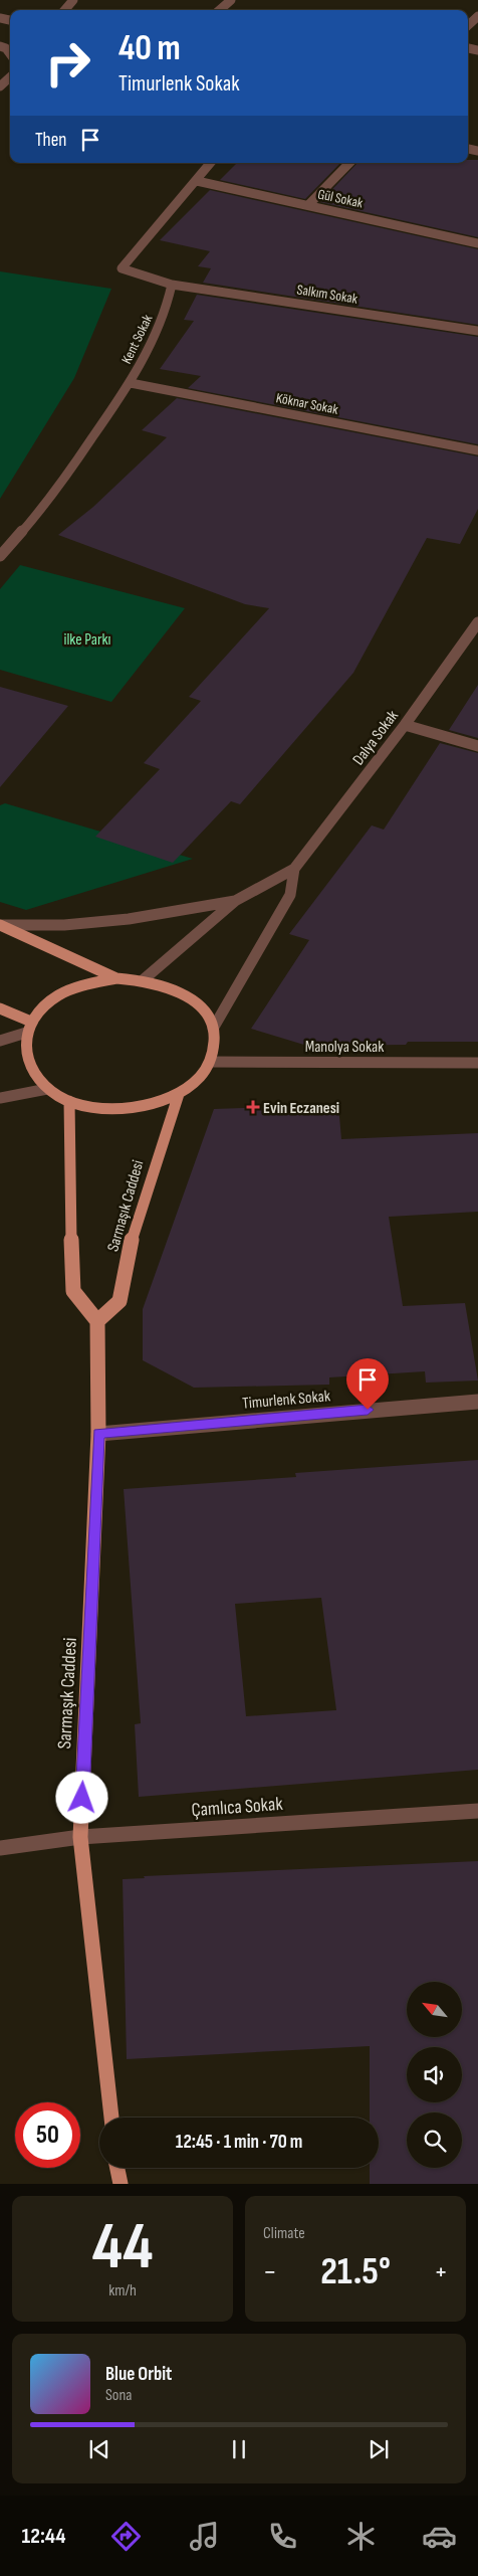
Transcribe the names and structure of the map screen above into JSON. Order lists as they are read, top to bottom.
{
  "streets": {
    "main road": ["Sarmaşık Caddesi"],
    "street": [
      "Gül Sokak",
      "Salkım Sokak",
      "Kent Sokak",
      "Köknar Sokak",
      "Dalya Sokak",
      "Manolya Sokak",
      "Timurlenk Sokak",
      "Çamlıca Sokak"
    ]
  },
  "crossings": [
    ["Salkım Sokak", "Kent Sokak"],
    ["Kent Sokak", "Köknar Sokak"],
    ["Dalya Sokak", "Manolya Sokak"],
    ["Dalya Sokak", "Sarmaşık Caddesi"],
    ["Manolya Sokak", "Sarmaşık Caddesi"],
    ["Sarmaşık Caddesi", "Timurlenk Sokak"],
    ["Sarmaşık Caddesi", "Çamlıca Sokak"]
  ],
  "parks": ["ilke Parkı"],
  "places": {
    "health": ["Evin Eczanesi"]
  },
  "north": "top left",
  "page": {
    "turn": ["40 m", "Timurlenk Sokak"],
    "then": "Then",
    "limit": "50",
    "trip": "12:45 · 1 min · 70 m",
    "tile": [
      ["44", "km/h"],
      "Climate"
    ],
    "heat": ["−", "21.5°", "+"],
    "song": ["Blue Orbit", "Sona"],
    "tabs": "12:44"
  }
}
